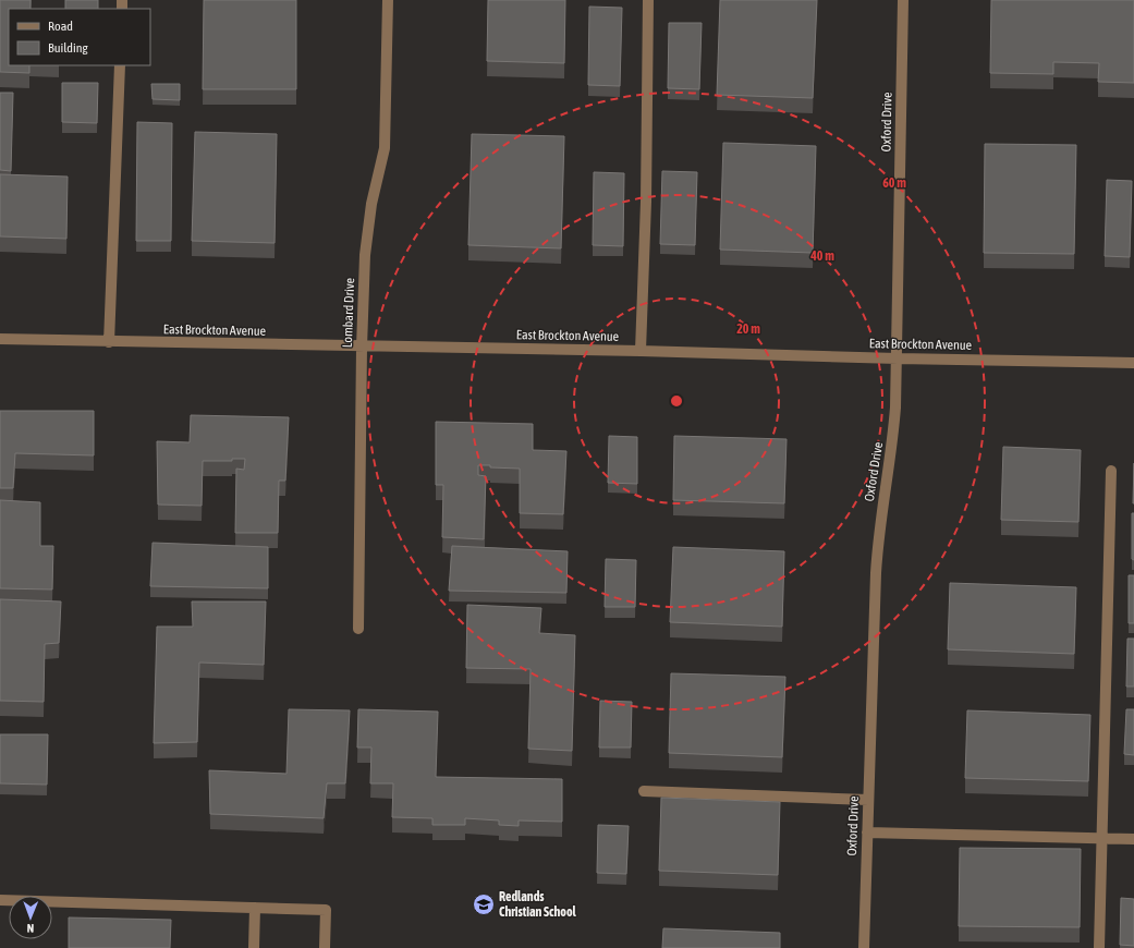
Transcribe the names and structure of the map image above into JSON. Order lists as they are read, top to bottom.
{
  "streets": {
    "street": ["Oxford Drive", "Lombard Drive", "East Brockton Avenue"]
  },
  "crossings": [
    ["Oxford Drive", "East Brockton Avenue"],
    ["Lombard Drive", "East Brockton Avenue"]
  ],
  "places": {
    "school or university": ["Redlands Christian School"]
  },
  "legend": ["Road", "Building"],
  "north": "bottom",
  "rings": ["60 m", "40 m", "20 m"]
}
